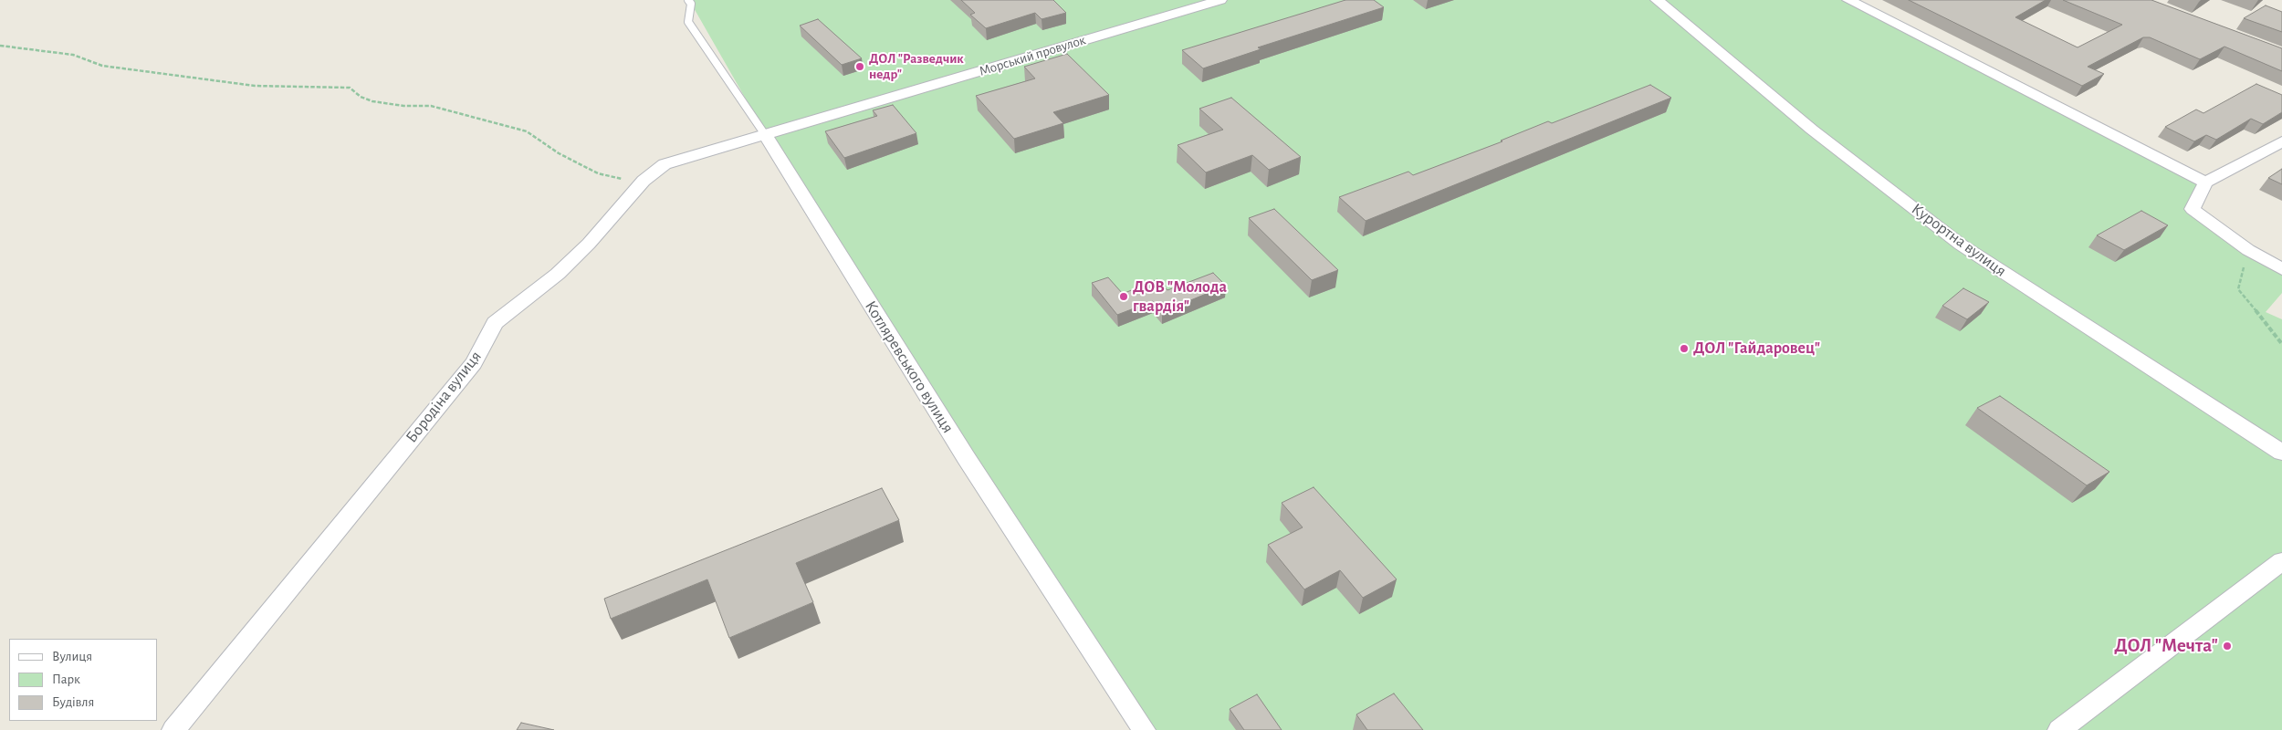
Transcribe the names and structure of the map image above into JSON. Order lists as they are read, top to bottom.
{
  "streets": {
    "street": [
      "Морський провулок",
      "Курортна вулиця",
      "Котляревського вулиця",
      "Бородіна вулиця"
    ]
  },
  "crossings": [
    ["Морський провулок", "Котляревського вулиця"],
    ["Морський провулок", "Бородіна вулиця"],
    ["Котляревського вулиця", "Бородіна вулиця"]
  ],
  "places": [
    "ДОЛ \"Разведчик недр\"",
    "ДОВ \"Молода гвардія\"",
    "ДОЛ \"Гайдаровец\"",
    "ДОЛ \"Мечта\""
  ],
  "legend": ["Вулиця", "Парк", "Будівля"]
}
